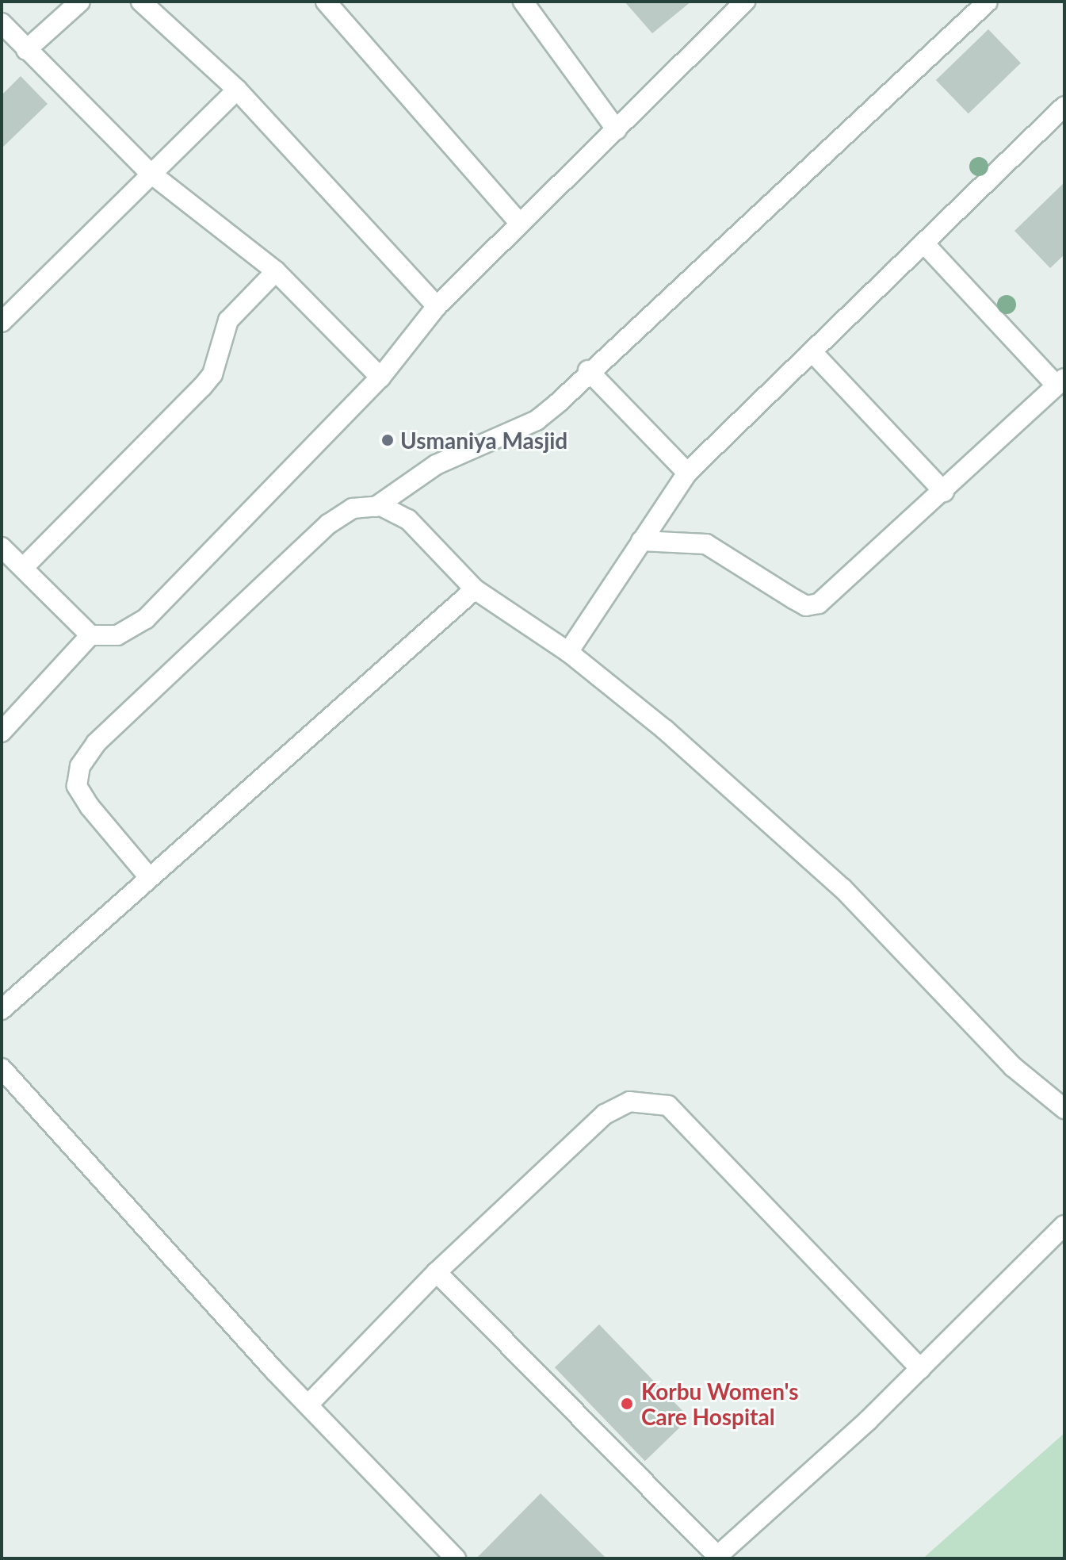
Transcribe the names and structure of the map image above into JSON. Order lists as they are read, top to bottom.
{
  "places": ["Usmaniya Masjid", "Korbu Women's Care Hospital"]
}
